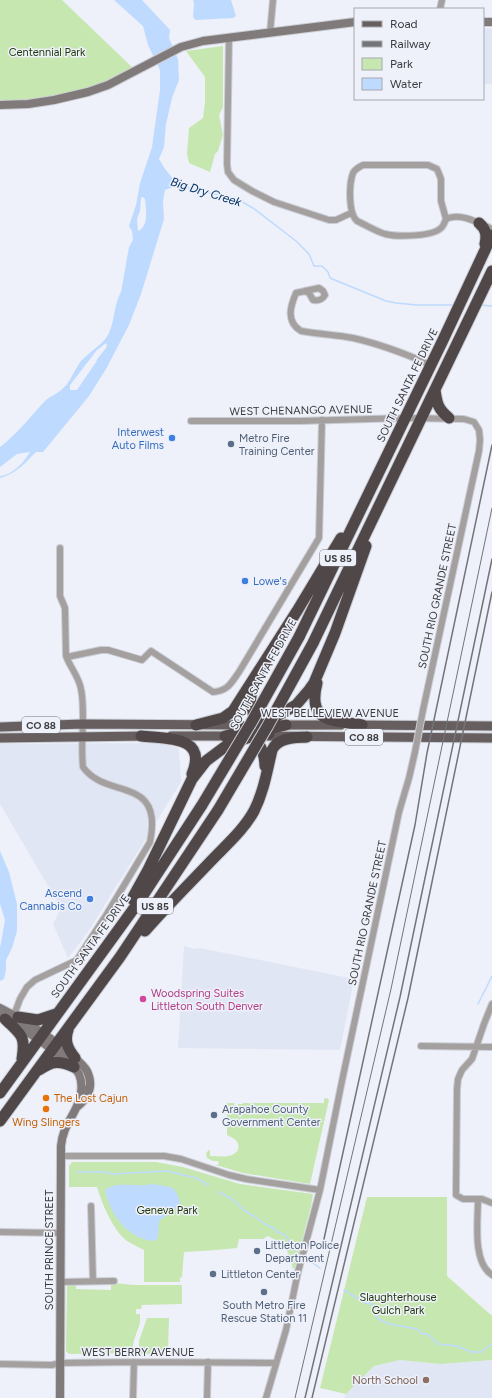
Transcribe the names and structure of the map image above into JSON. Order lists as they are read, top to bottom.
{
  "streets": {
    "highway": ["SOUTH SANTA FE DRIVE", "US 85"],
    "main road": ["WEST BELLEVIEW AVENUE", "CO 88"],
    "street": [
      "WEST CHENANGO AVENUE",
      "SOUTH RIO GRANDE STREET",
      "SOUTH PRINCE STREET",
      "WEST BERRY AVENUE"
    ]
  },
  "crossings": [
    ["SOUTH SANTA FE DRIVE", "WEST CHENANGO AVENUE"],
    ["WEST CHENANGO AVENUE", "US 85"],
    ["WEST CHENANGO AVENUE", "SOUTH RIO GRANDE STREET"],
    ["SOUTH RIO GRANDE STREET", "WEST BERRY AVENUE"],
    ["SOUTH PRINCE STREET", "WEST BERRY AVENUE"]
  ],
  "water": ["Big Dry Creek"],
  "parks": ["Centennial Park", "Geneva Park", "Slaughterhouse Gulch Park"],
  "places": [
    "Interwest Auto Films",
    "Metro Fire Training Center",
    "Lowe's",
    "Ascend Cannabis Co",
    "Woodspring Suites Littleton South Denver",
    "The Lost Cajun",
    "Wing Slingers",
    "Arapahoe County Government Center",
    "Littleton Police Department",
    "Littleton Center",
    "South Metro Fire Rescue Station 11",
    "North School"
  ],
  "legend": [
    "Road",
    "Railway",
    "Park",
    "Water"
  ]
}
